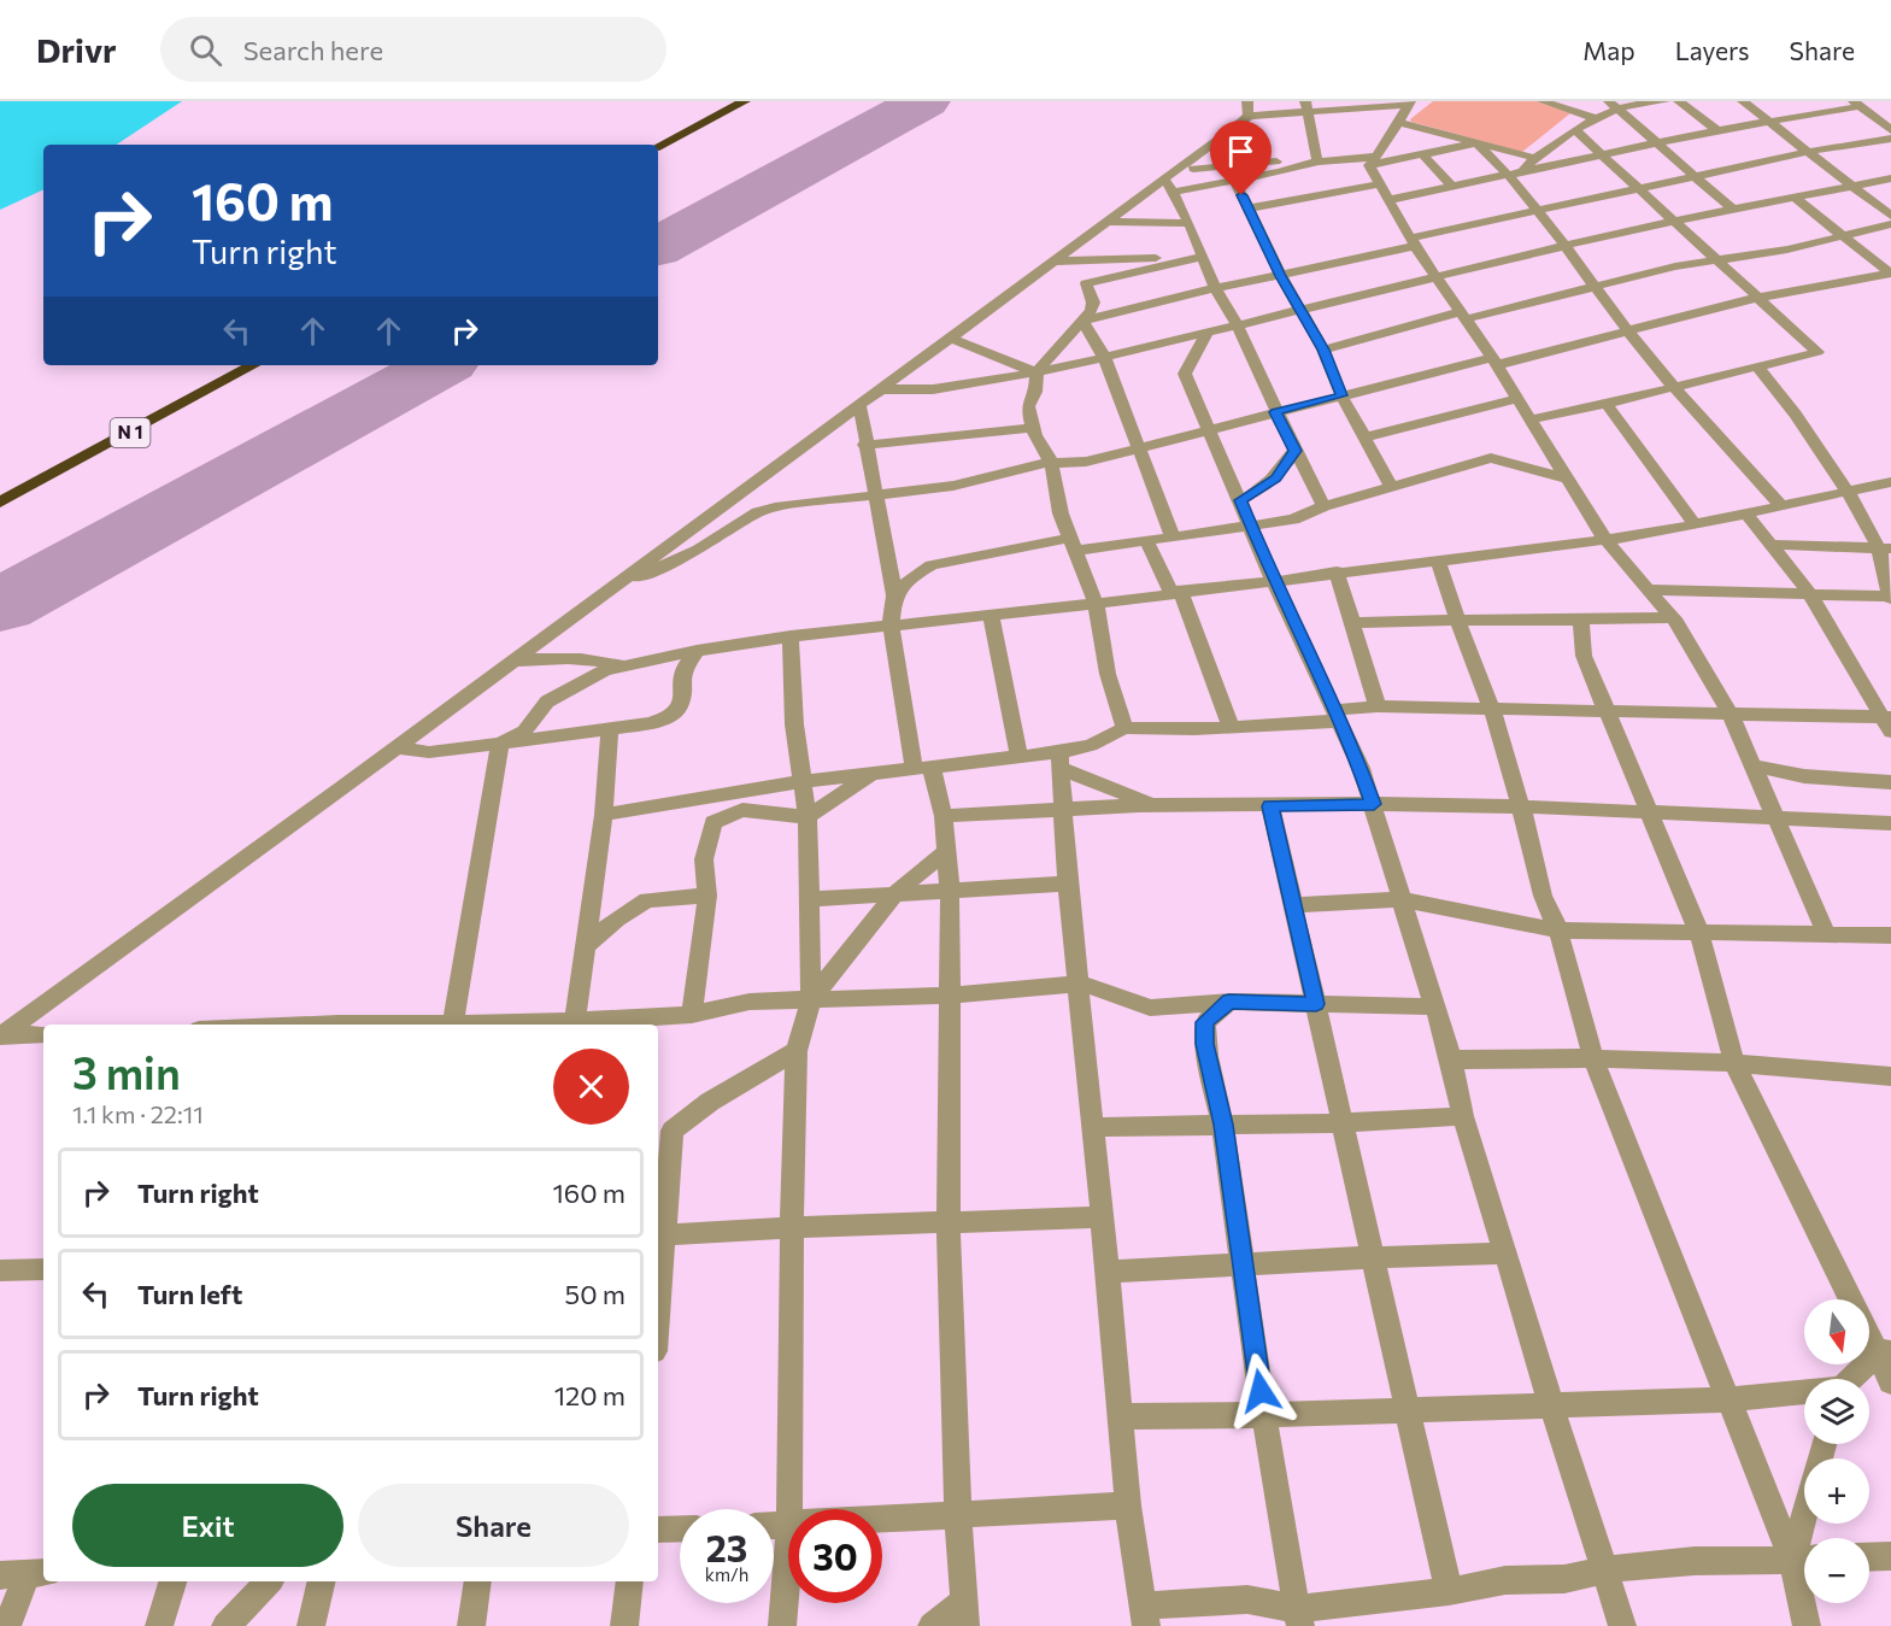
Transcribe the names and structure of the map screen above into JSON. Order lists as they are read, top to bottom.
{
  "streets": {
    "highway": ["N 1"]
  },
  "north": "bottom",
  "page": {
    "header": "Drivr",
    "search": "Search here",
    "nav": ["Map", "Layers", "Share"],
    "turn": ["160 m", "Turn right"],
    "heading": ["3 min", "1.1 km · 22:11"],
    "list": [
      {
        "name": "Turn right",
        "value": "160 m"
      },
      {
        "name": "Turn left",
        "value": "50 m"
      },
      {
        "name": "Turn right",
        "value": "120 m"
      }
    ],
    "map_buttons": ["+", "−"],
    "buttons": ["Exit", "Share"],
    "speed": "23 km/h",
    "limit": "30"
  }
}
